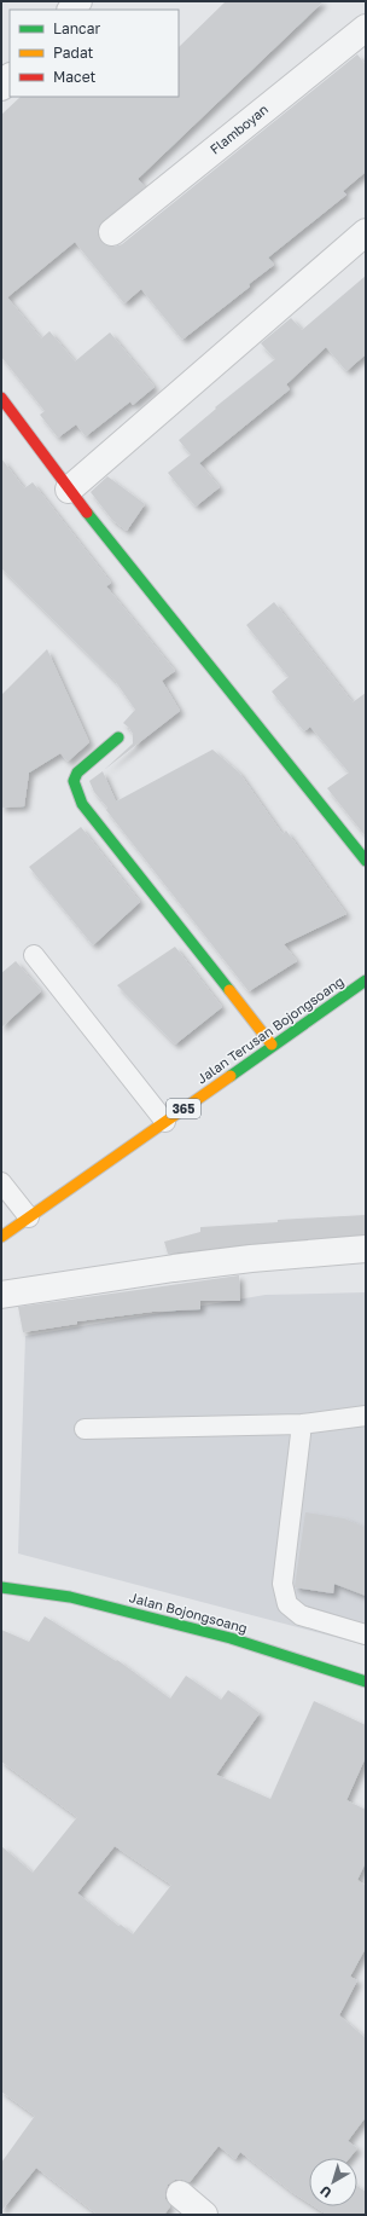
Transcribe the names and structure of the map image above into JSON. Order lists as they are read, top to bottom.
{
  "streets": {
    "street": [
      "Flamboyan",
      "Jalan Terusan Bojongsoang",
      "365",
      "Jalan Bojongsoang"
    ]
  },
  "legend": ["Lancar", "Padat", "Macet"],
  "north": "bottom left"
}
